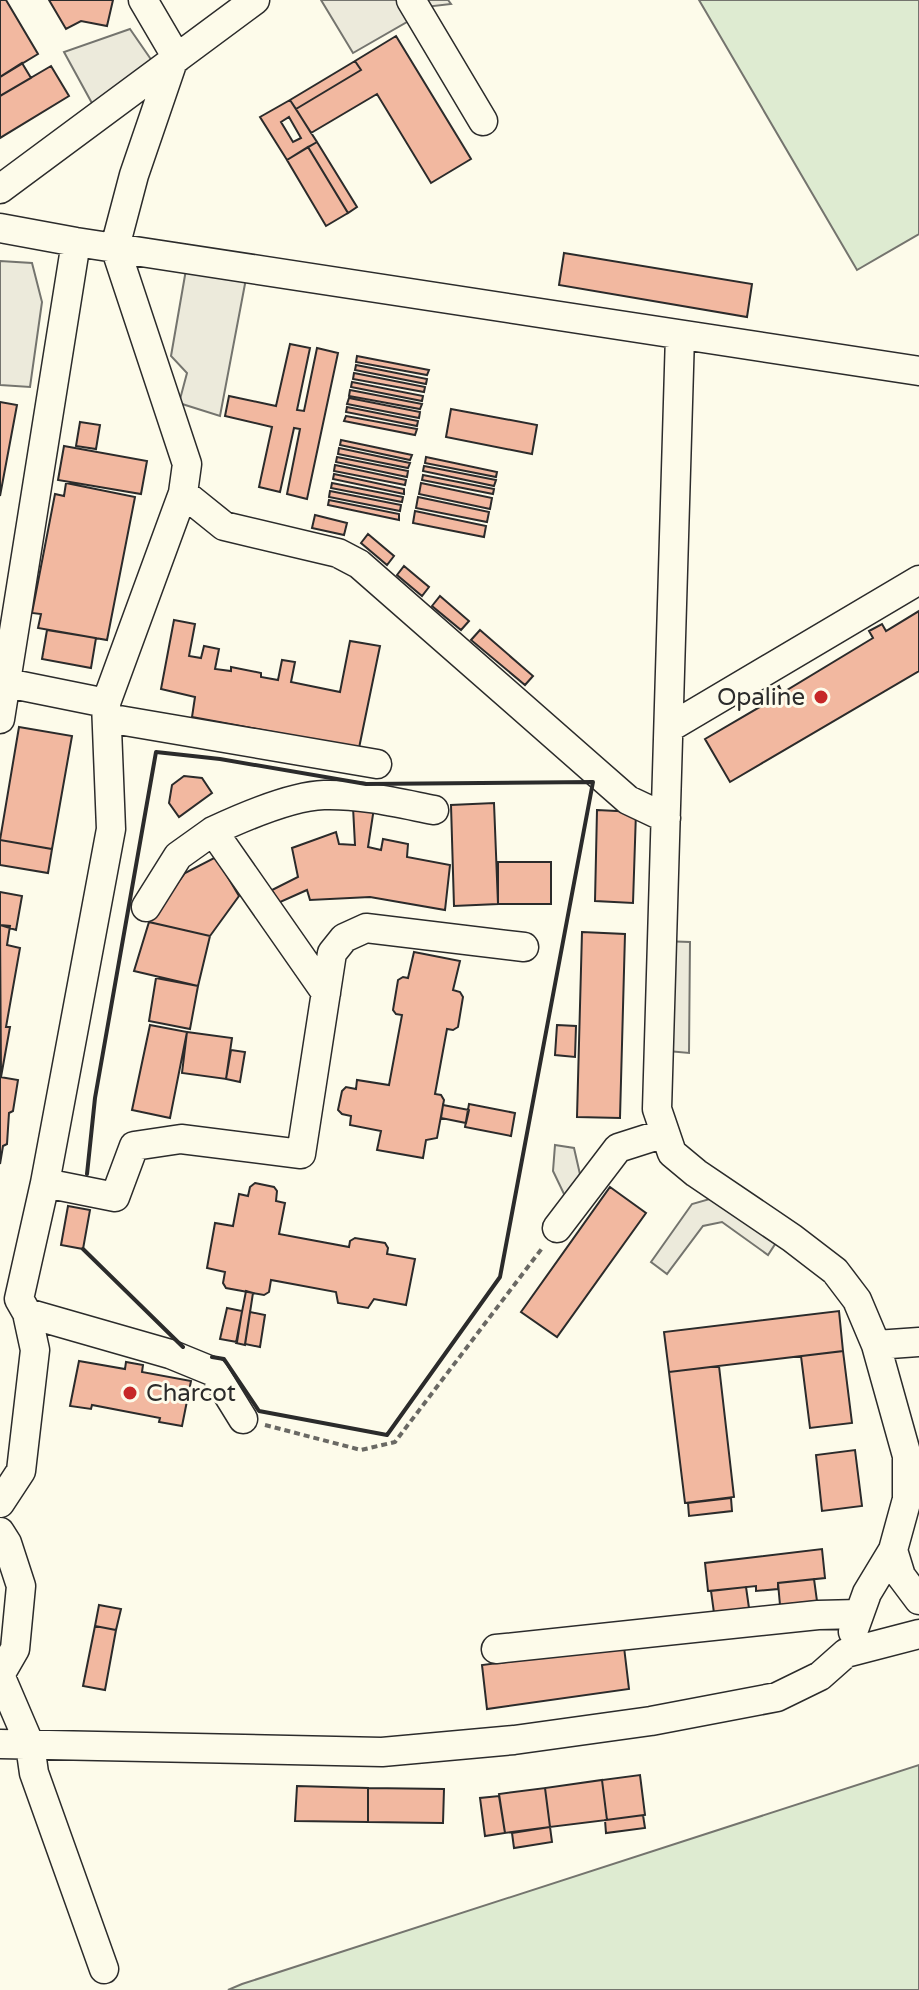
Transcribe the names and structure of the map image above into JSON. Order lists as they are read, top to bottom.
{
  "places": ["Opaline", "Charcot"]
}
